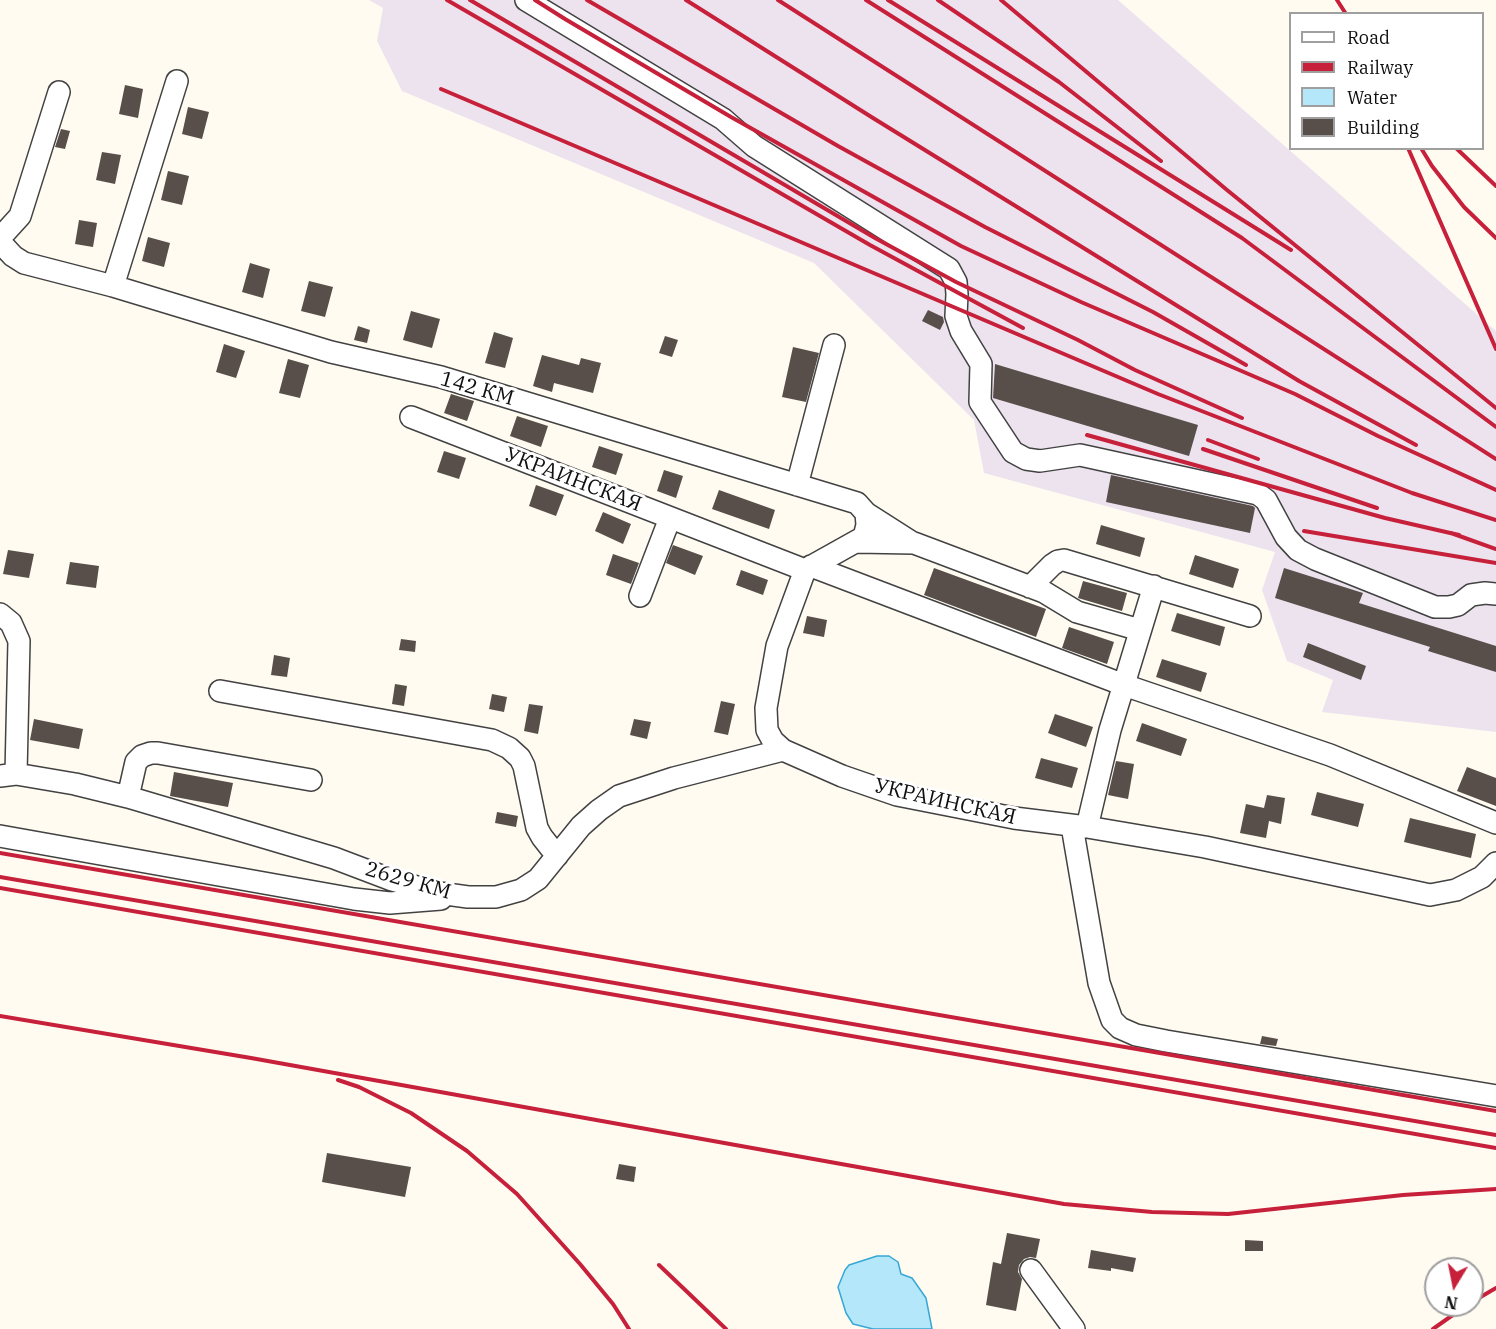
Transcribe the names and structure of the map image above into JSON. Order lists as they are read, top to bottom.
{
  "streets": {
    "street": ["142 КМ", "УКРАИНСКАЯ", "2629 КМ"]
  },
  "crossings": [
    ["УКРАИНСКАЯ", "2629 КМ"]
  ],
  "legend": [
    "Road",
    "Railway",
    "Water",
    "Building"
  ],
  "north": "bottom"
}
